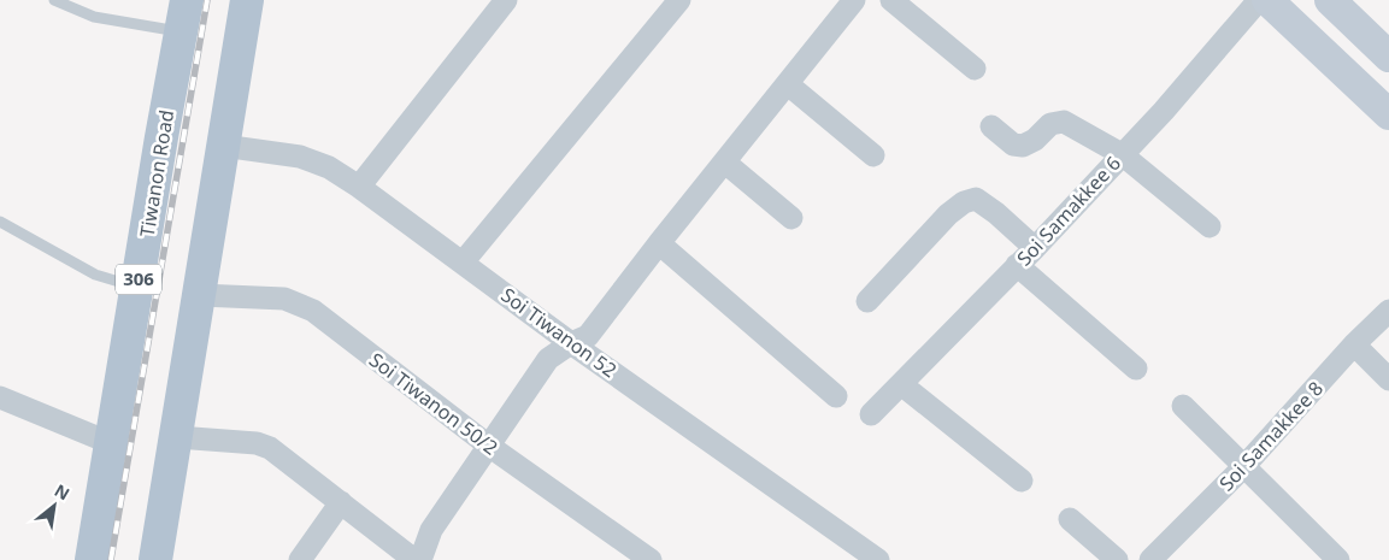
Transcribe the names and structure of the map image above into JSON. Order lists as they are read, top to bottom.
{
  "streets": {
    "main road": ["Tiwanon Road", "306"],
    "street": [
      "Soi Samakkee 6",
      "Soi Tiwanon 52",
      "Soi Tiwanon 50/2",
      "Soi Samakkee 8"
    ]
  },
  "north": "top right"
}
